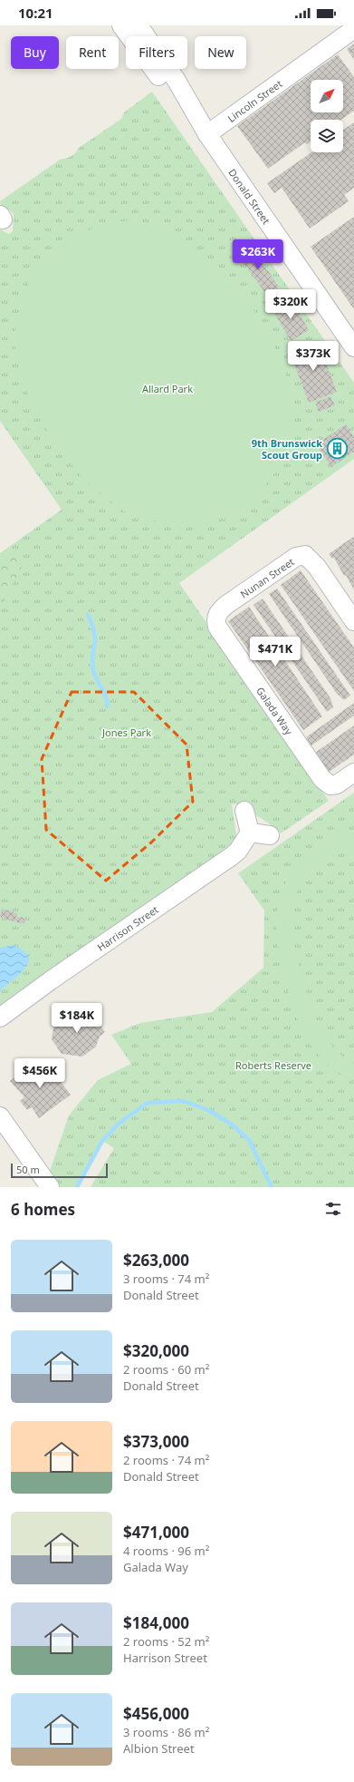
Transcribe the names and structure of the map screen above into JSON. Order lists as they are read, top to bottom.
{
  "streets": {
    "street": [
      "Lincoln Street",
      "Donald Street",
      "Nunan Street",
      "Galada Way",
      "Harrison Street"
    ]
  },
  "crossings": [
    ["Lincoln Street", "Donald Street"],
    ["Nunan Street", "Galada Way"]
  ],
  "parks": ["Allard Park", "Jones Park", "Roberts Reserve"],
  "places": {
    "building": ["9th Brunswick Scout Group"]
  },
  "scale_bar": "50 m",
  "north": "top right",
  "page": {
    "status": "10:21",
    "chip": [
      "Buy",
      "Rent",
      "Filters",
      "New"
    ],
    "price": [
      "$263K",
      "$320K",
      "$373K",
      "$471K",
      "$184K",
      "$456K"
    ],
    "scale": "50 m",
    "heading": "6 homes",
    "list": [
      {
        "name": "$263,000",
        "note": "3 rooms · 74 m² · Donald Street"
      },
      {
        "name": "$320,000",
        "note": "2 rooms · 60 m² · Donald Street"
      },
      {
        "name": "$373,000",
        "note": "2 rooms · 74 m² · Donald Street"
      },
      {
        "name": "$471,000",
        "note": "4 rooms · 96 m² · Galada Way"
      },
      {
        "name": "$184,000",
        "note": "2 rooms · 52 m² · Harrison Street"
      },
      {
        "name": "$456,000",
        "note": "3 rooms · 86 m² · Albion Street"
      }
    ]
  }
}
